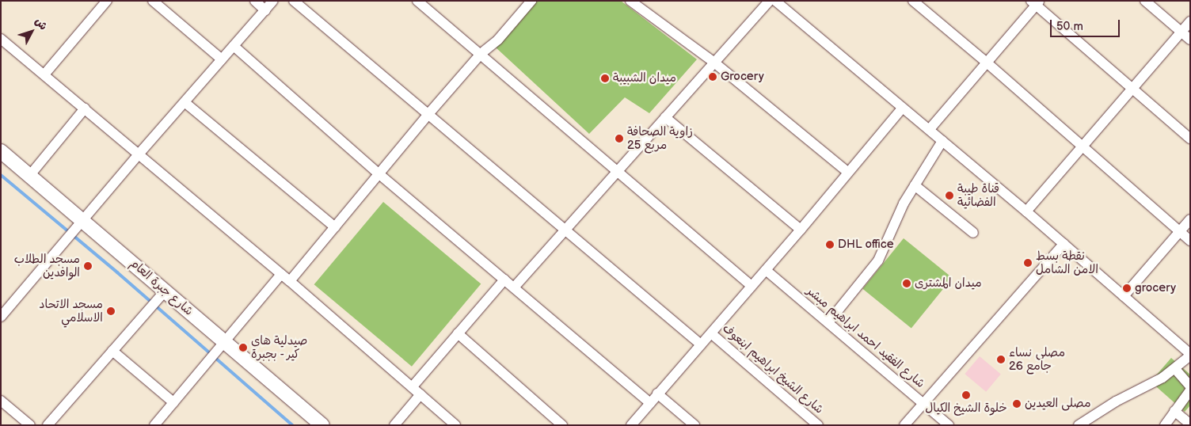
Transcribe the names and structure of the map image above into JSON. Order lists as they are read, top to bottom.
{
  "streets": {
    "main road": ["شارع جبرة العام"],
    "street": ["شارع الفقيد احمد ابراهيم مبشر", "شارع الشيخ ابراهيم ابنعوف"]
  },
  "places": [
    "Grocery",
    "ميدان الشبيبة",
    "زاوية الصحافة مربع 25",
    "قناة طيبة الفضائية",
    "DHL office",
    "نقطة بسط الامن الشامل",
    "مسجد الطلاب الوافدين",
    "ميدان المشترى",
    "grocery",
    "مسجد الاتحاد الاسلامي",
    "صيدلية هاي كير - بجبرة",
    "مصلى نساء جامع 26",
    "خلوة الشيخ الكيال",
    "مصلى العيدين"
  ],
  "scale_bar": "50 m",
  "north": "top right"
}
